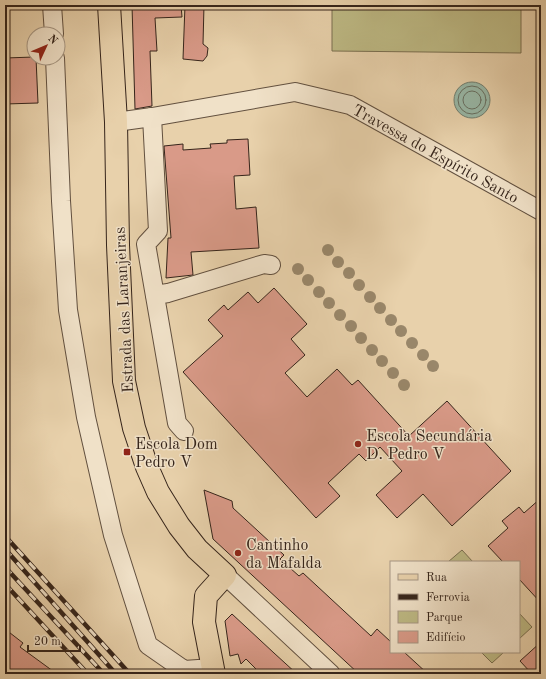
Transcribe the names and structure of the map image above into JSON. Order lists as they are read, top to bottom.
{
  "streets": {
    "main road": ["Estrada das Laranjeiras"],
    "street": ["Travessa do Espírito Santo"]
  },
  "crossings": [
    ["Travessa do Espírito Santo", "Estrada das Laranjeiras"]
  ],
  "places": {
    "other": ["Escola Secundária D. Pedro V", "Cantinho da Mafalda"],
    "transit": ["Escola Dom Pedro V"]
  },
  "legend": [
    "Rua",
    "Ferrovia",
    "Parque",
    "Edifício"
  ],
  "scale_bar": "20 m",
  "north": "top right"
}
